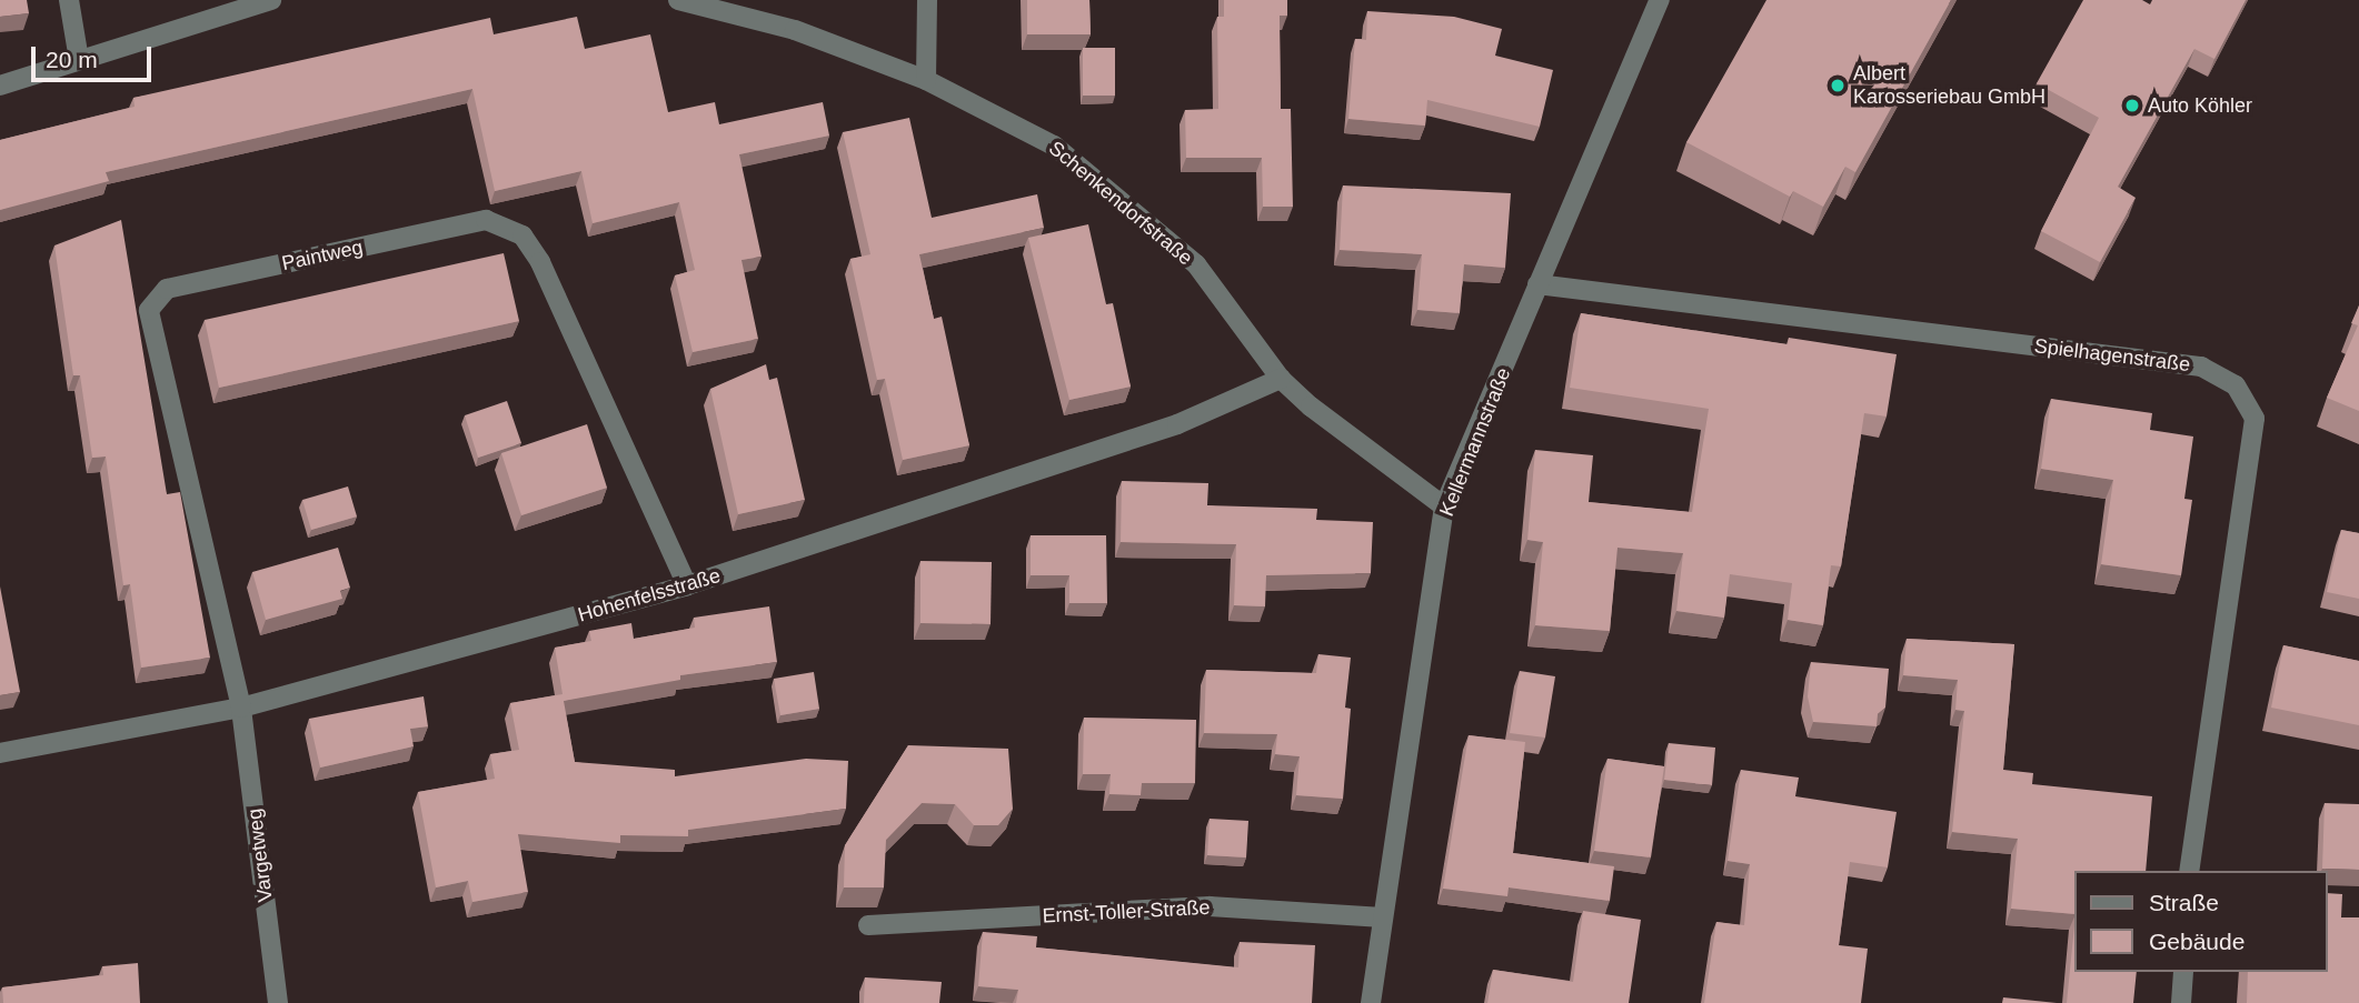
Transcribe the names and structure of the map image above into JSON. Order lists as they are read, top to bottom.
{
  "streets": {
    "street": [
      "Schenkendorfstraße",
      "Paintweg",
      "Spielhagenstraße",
      "Kellermannstraße",
      "Hohenfelsstraße",
      "Vargetweg",
      "Ernst-Toller-Straße"
    ]
  },
  "crossings": [
    ["Schenkendorfstraße", "Kellermannstraße"],
    ["Schenkendorfstraße", "Hohenfelsstraße"],
    ["Paintweg", "Hohenfelsstraße"],
    ["Paintweg", "Vargetweg"],
    ["Spielhagenstraße", "Kellermannstraße"],
    ["Kellermannstraße", "Ernst-Toller-Straße"],
    ["Hohenfelsstraße", "Vargetweg"]
  ],
  "places": ["Albert Karosseriebau GmbH", "Auto Köhler"],
  "legend": ["Straße", "Gebäude"],
  "scale_bar": "20 m"
}
